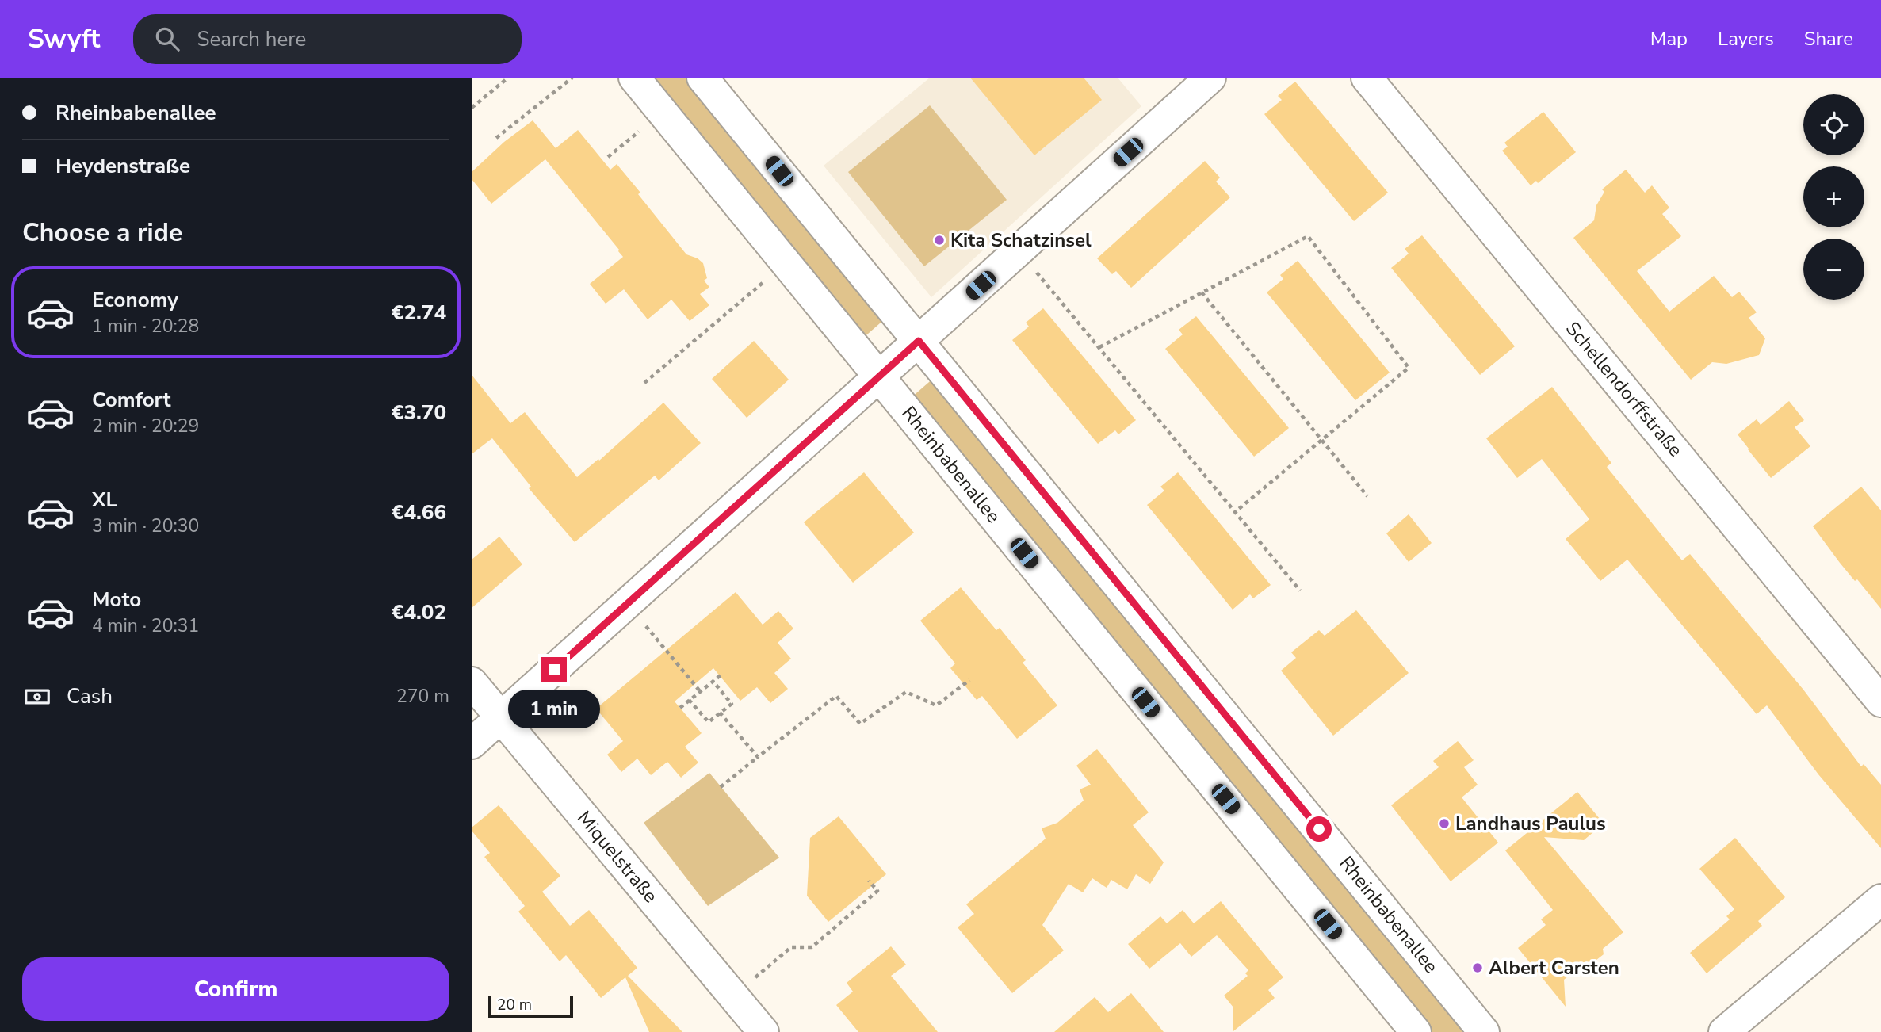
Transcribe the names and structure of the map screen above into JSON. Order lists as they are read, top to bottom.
{
  "streets": {
    "street": ["Schellendorffstraße", "Rheinbabenallee", "Miquelstraße"]
  },
  "places": ["Kita Schatzinsel", "Landhaus Paulus", "Albert Carsten"],
  "scale_bar": "20 m",
  "page": {
    "header": "Swyft",
    "search": "Search here",
    "nav": ["Map", "Layers", "Share"],
    "banner": ["Rheinbabenallee", "Heydenstraße"],
    "map_buttons": ["+", "−"],
    "heading": "Choose a ride",
    "list": [
      {
        "name": "Economy",
        "note": "1 min · 20:28",
        "value": "€2.74"
      },
      {
        "name": "Comfort",
        "note": "2 min · 20:29",
        "value": "€3.70"
      },
      {
        "name": "XL",
        "note": "3 min · 20:30",
        "value": "€4.66"
      },
      {
        "name": "Moto",
        "note": "4 min · 20:31",
        "value": "€4.02"
      }
    ],
    "pay": ["Cash", "270 m"],
    "bubble": "1 min",
    "buttons": "Confirm",
    "scale": "20 m"
  }
}
